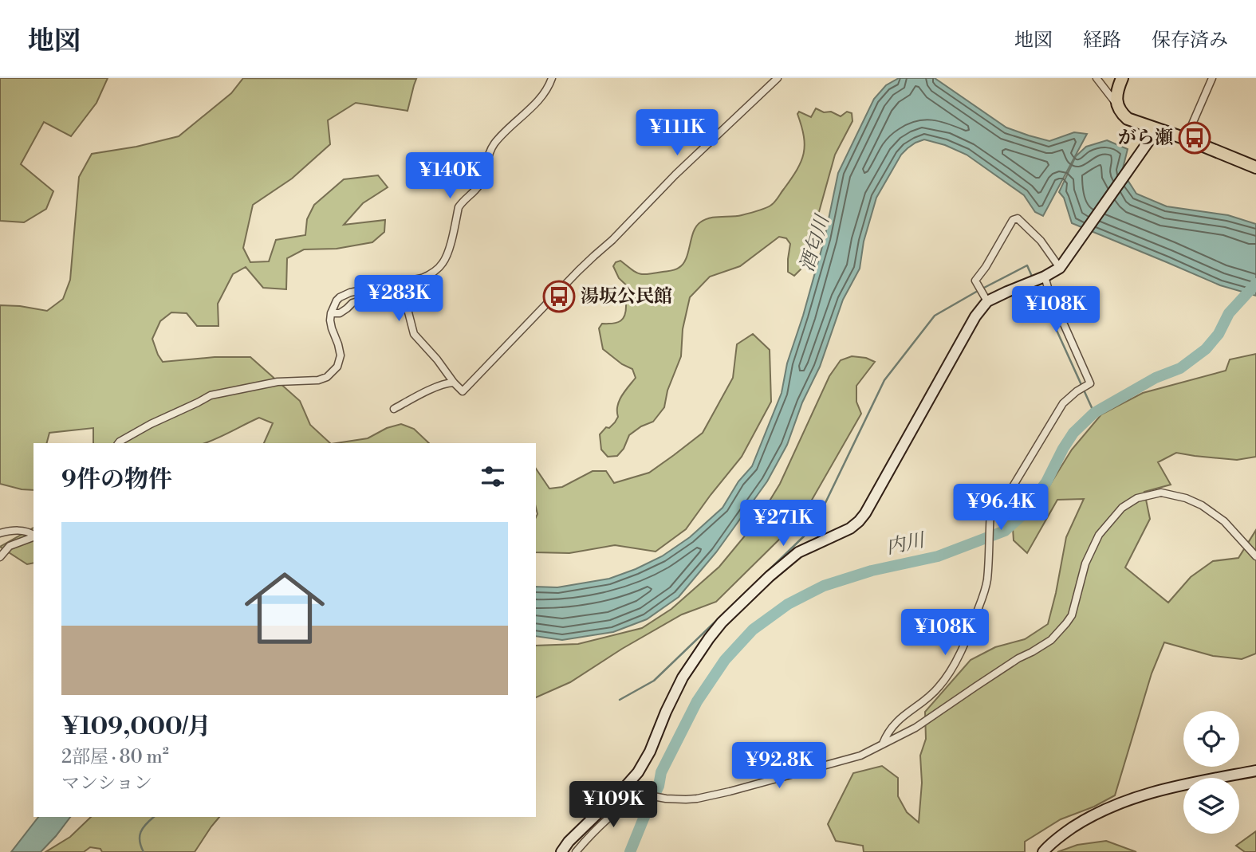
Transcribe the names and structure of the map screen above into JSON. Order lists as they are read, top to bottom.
{
  "water": ["酒匂川", "内川"],
  "places": {
    "bus stop": ["がら瀬", "湯坂公民館"]
  },
  "page": {
    "header": "地図",
    "nav": ["地図", "経路", "保存済み"],
    "price": [
      "¥111K",
      "¥140K",
      "¥283K",
      "¥108K",
      "¥96.4K",
      "¥271K",
      "¥108K",
      "¥92.8K",
      "¥109K"
    ],
    "heading": "9件の物件",
    "list": [
      {
        "name": "¥109,000/月",
        "note": "2部屋 · 80 m² · マンション"
      }
    ]
  }
}
